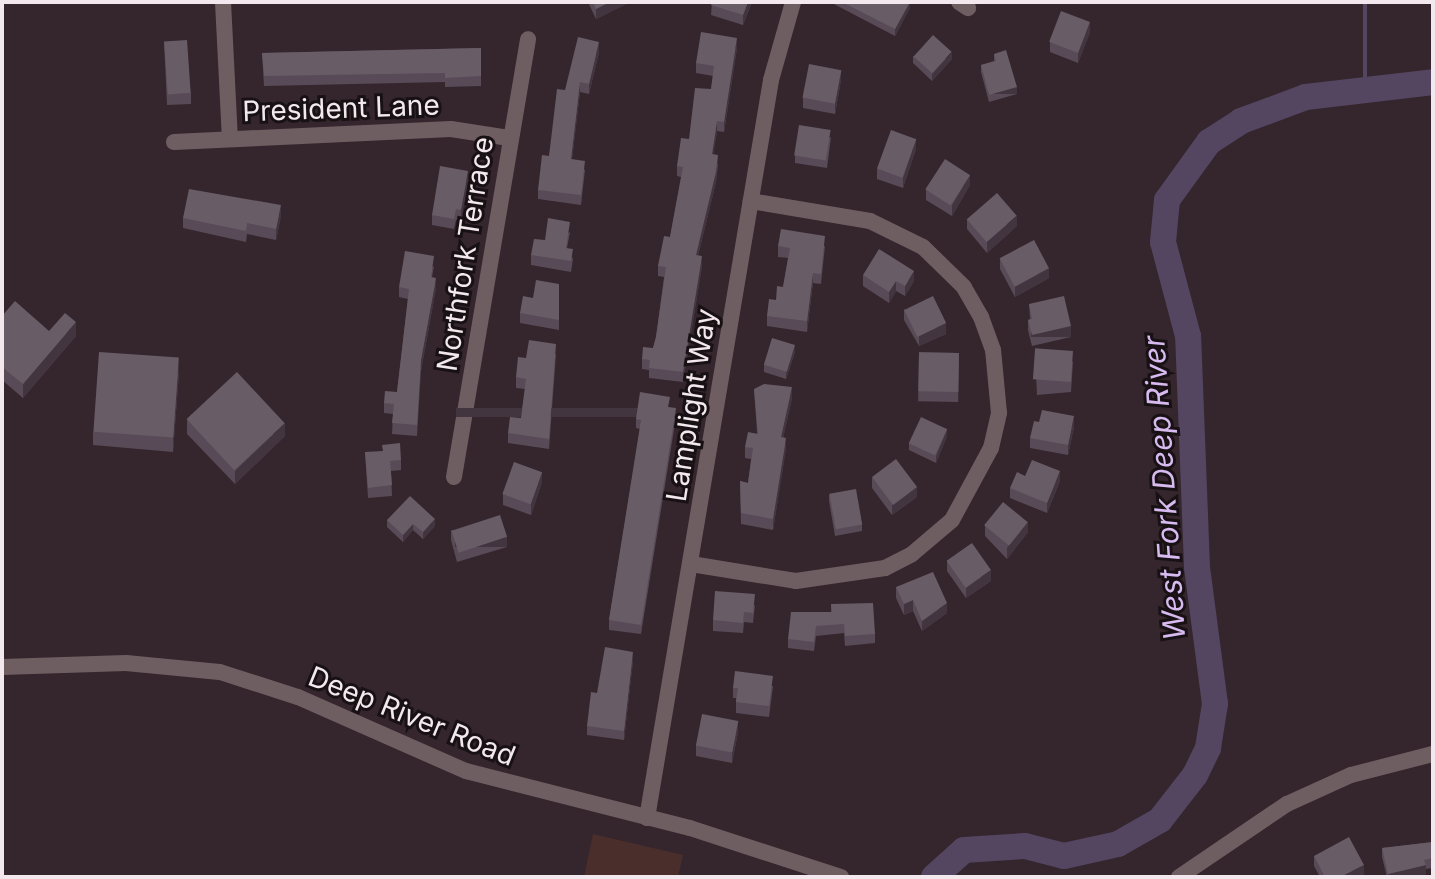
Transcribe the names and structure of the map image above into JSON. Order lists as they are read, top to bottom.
{
  "streets": {
    "street": [
      "President Lane",
      "Northfork Terrace",
      "Lamplight Way",
      "Deep River Road"
    ]
  },
  "crossings": [
    ["President Lane", "Northfork Terrace"],
    ["Lamplight Way", "Deep River Road"]
  ],
  "water": ["West Fork Deep River"]
}
